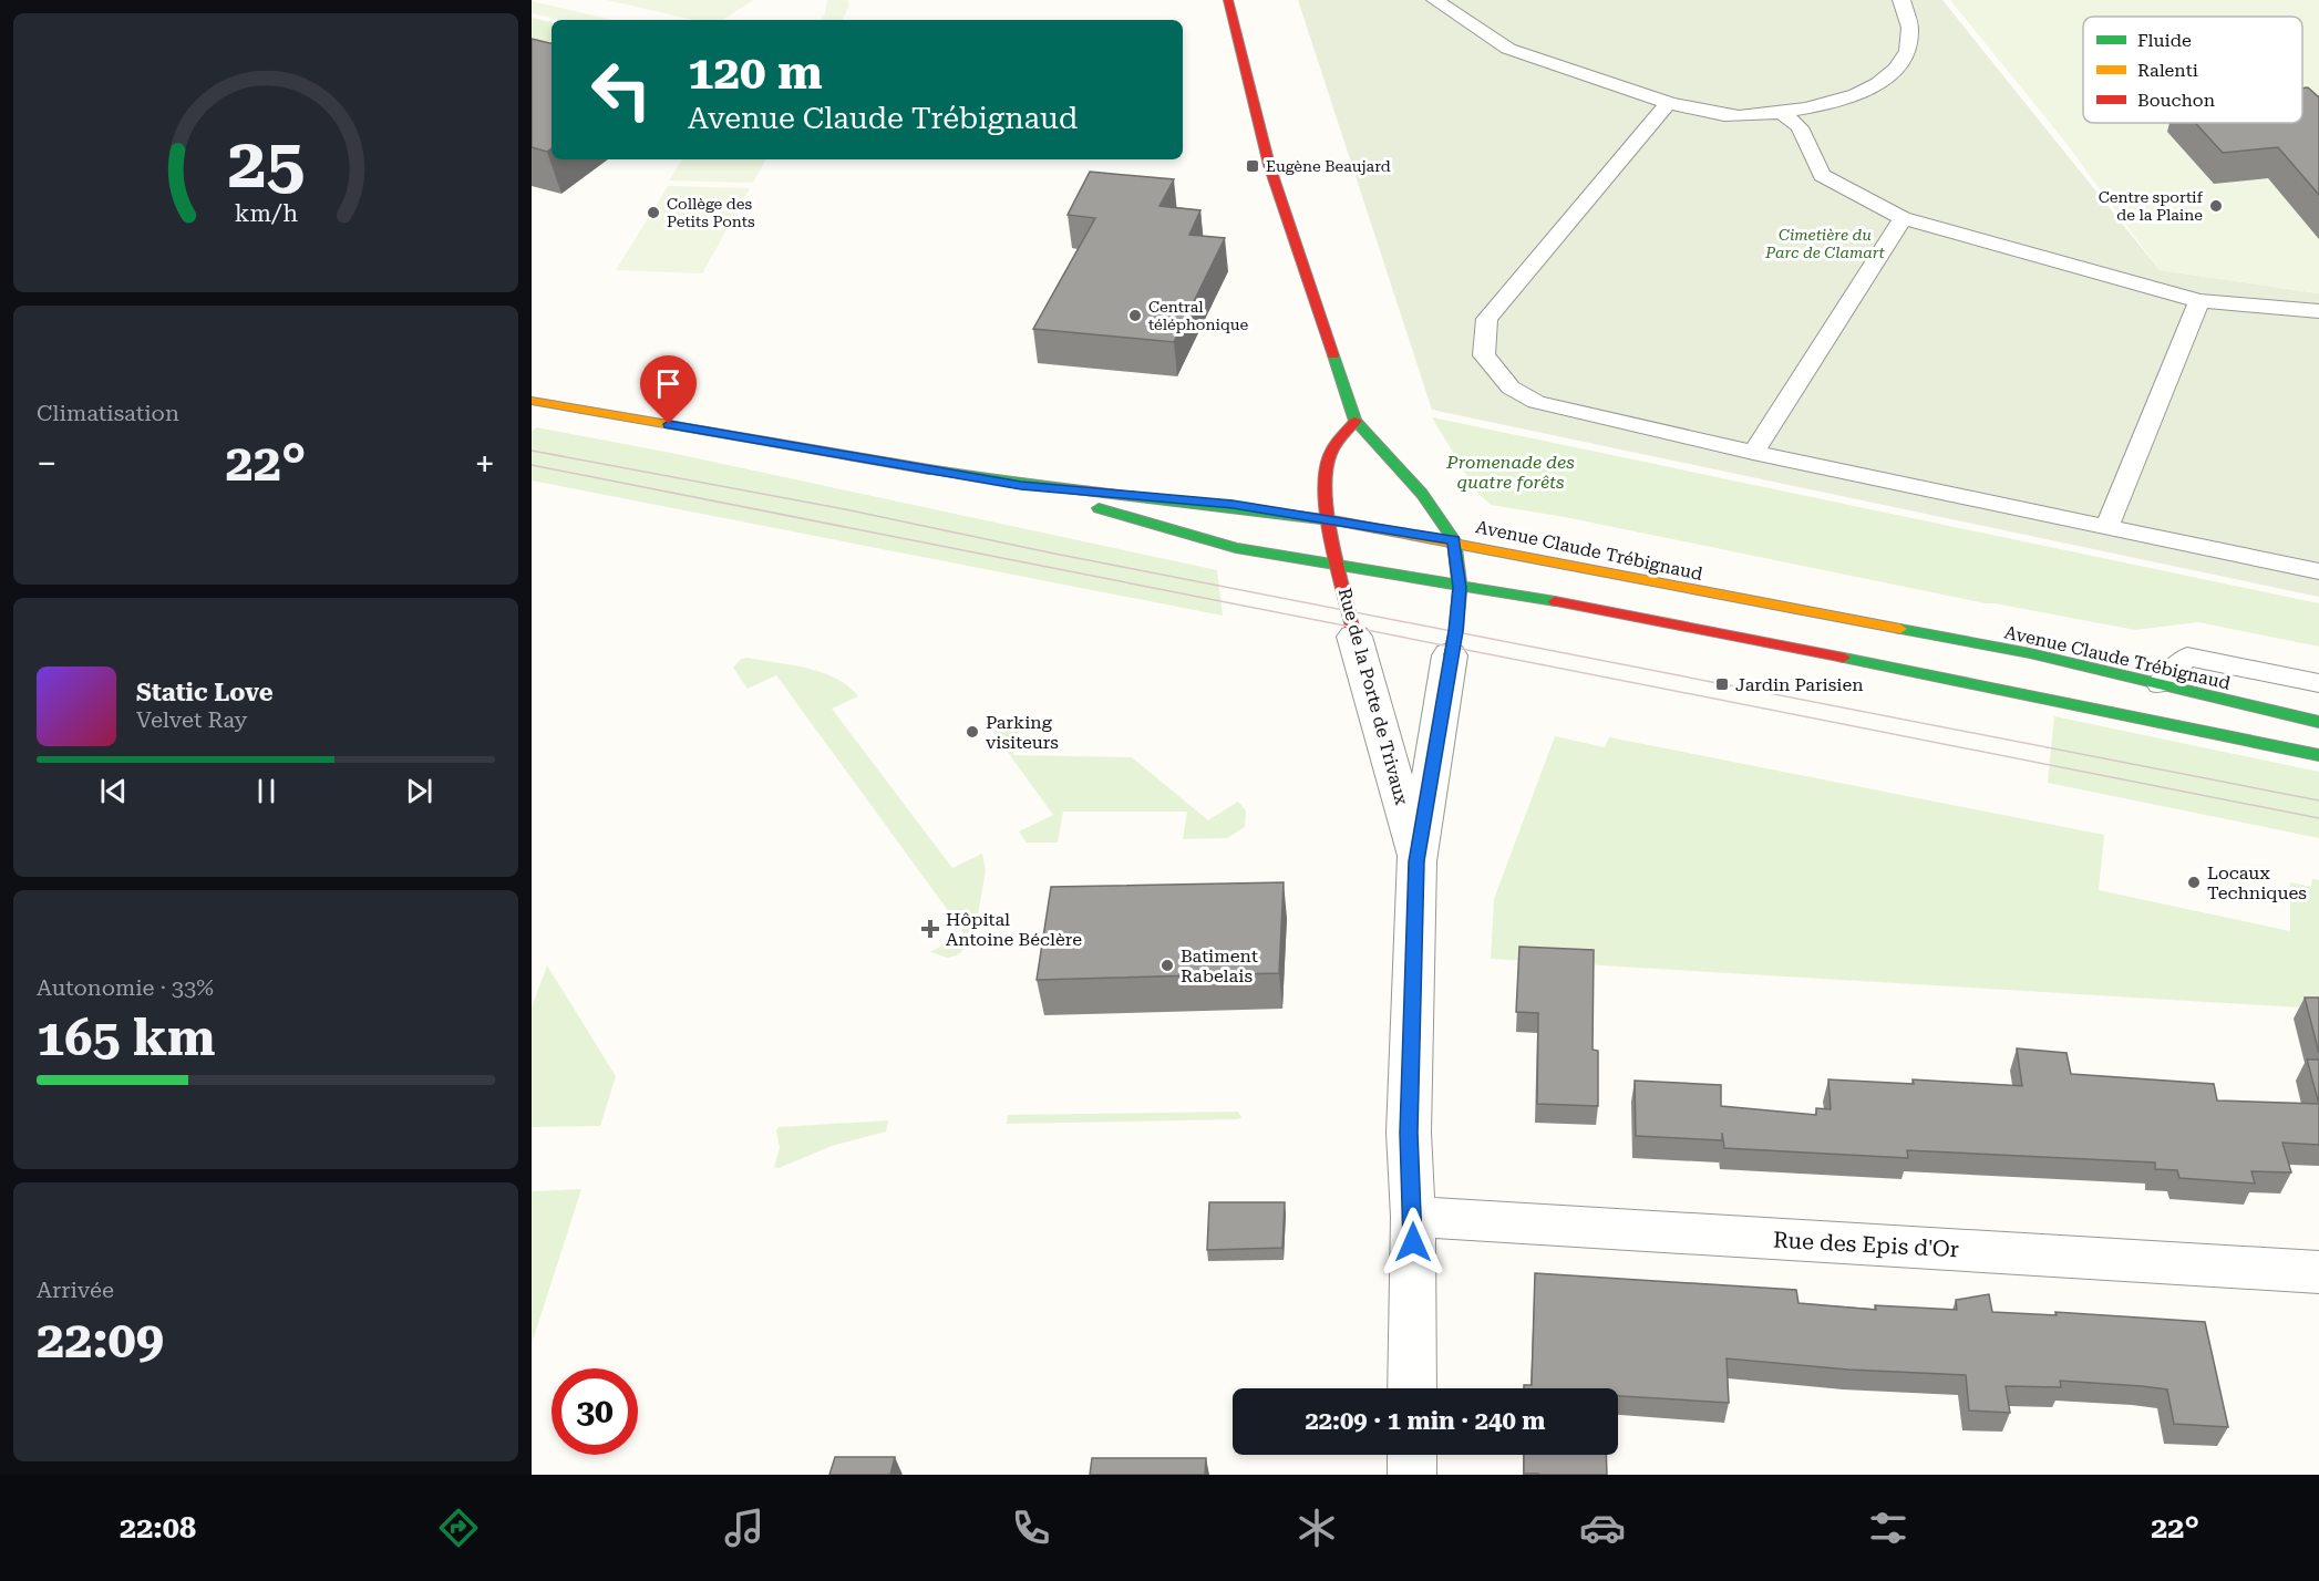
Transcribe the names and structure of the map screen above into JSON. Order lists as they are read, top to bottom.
{
  "streets": {
    "main road": ["Avenue Claude Trébignaud", "Rue de la Porte de Trivaux"],
    "street": ["Rue des Epis d'Or"]
  },
  "crossings": [
    ["Avenue Claude Trébignaud", "Rue de la Porte de Trivaux"],
    ["Rue de la Porte de Trivaux", "Rue des Epis d'Or"]
  ],
  "parks": ["Cimetière du Parc de Clamart", "Promenade des quatre forêts"],
  "places": {
    "transit": ["Eugène Beaujard", "Jardin Parisien"],
    "other": [
      "Centre sportif de la Plaine",
      "Collège des Petits Ponts",
      "Central téléphonique",
      "Parking visiteurs",
      "Locaux Techniques",
      "Batiment Rabelais"
    ],
    "health": ["Hôpital Antoine Béclère"]
  },
  "legend": ["Fluide", "Ralenti", "Bouchon"],
  "page": {
    "turn": ["120 m", "Avenue Claude Trébignaud"],
    "tile": [
      "Climatisation",
      ["Autonomie · 33%", "165 km"],
      ["Arrivée", "22:09"]
    ],
    "heat": ["−", "22°", "+"],
    "song": ["Static Love", "Velvet Ray"],
    "limit": "30",
    "trip": "22:09 · 1 min · 240 m",
    "tabs": ["22:08", "22°"],
    "gauge": ["25", "km/h"]
  }
}
